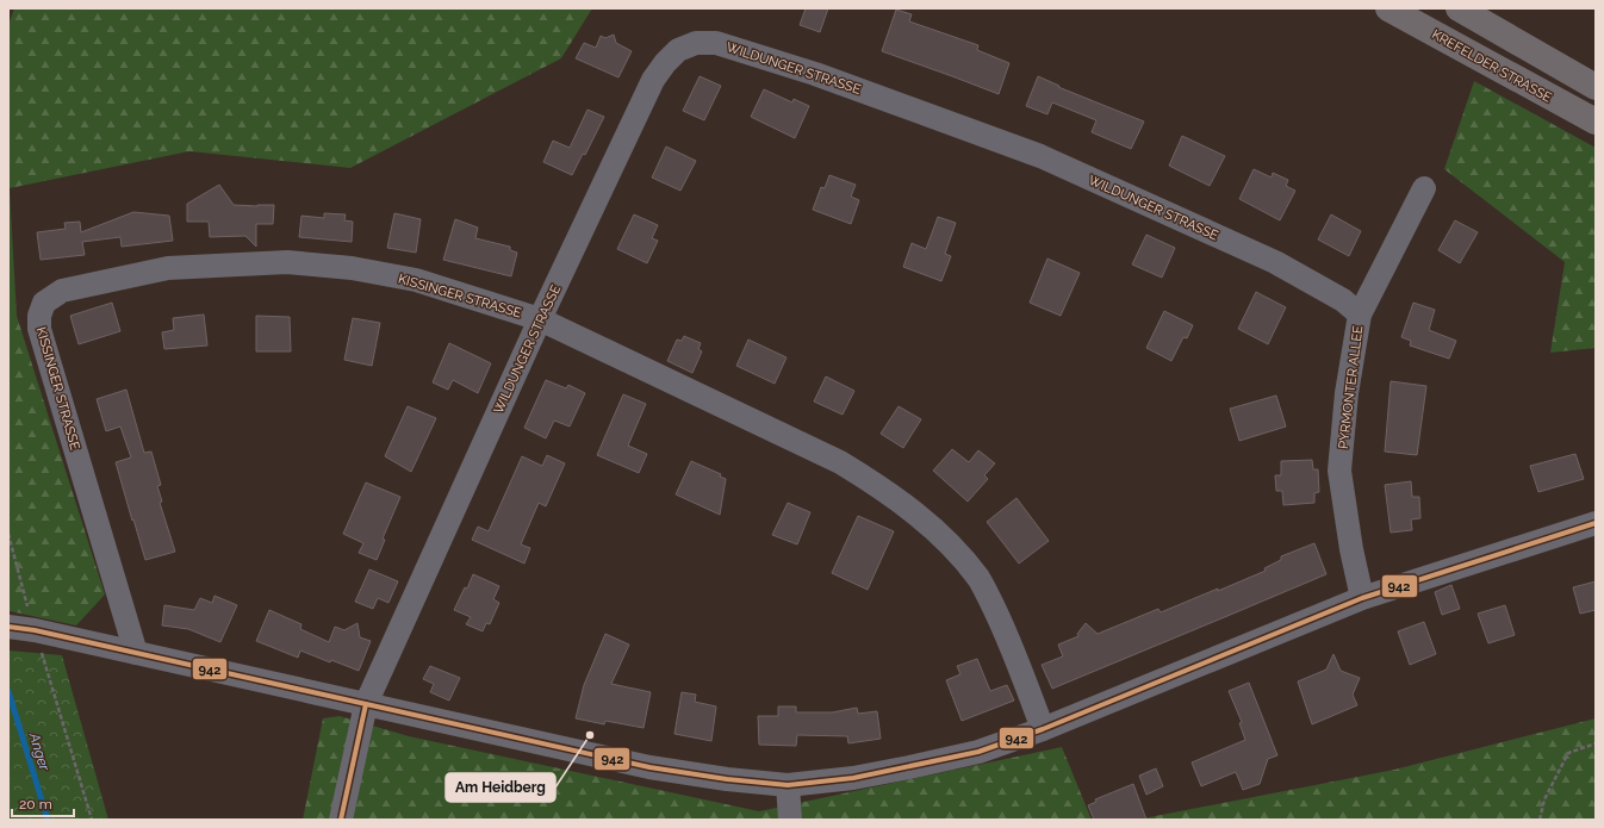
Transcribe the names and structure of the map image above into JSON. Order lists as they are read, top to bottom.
{
  "streets": {
    "highway": ["KREFELDER STRASSE"],
    "street": ["WILDUNGER STRASSE", "KISSINGER STRASSE", "PYRMONTER ALLEE"]
  },
  "crossings": [
    ["WILDUNGER STRASSE", "KISSINGER STRASSE"],
    ["WILDUNGER STRASSE", "PYRMONTER ALLEE"]
  ],
  "water": ["Anger"],
  "places": ["Am Heidberg"],
  "lines": ["transit line 942"],
  "scale_bar": "20 m"
}
